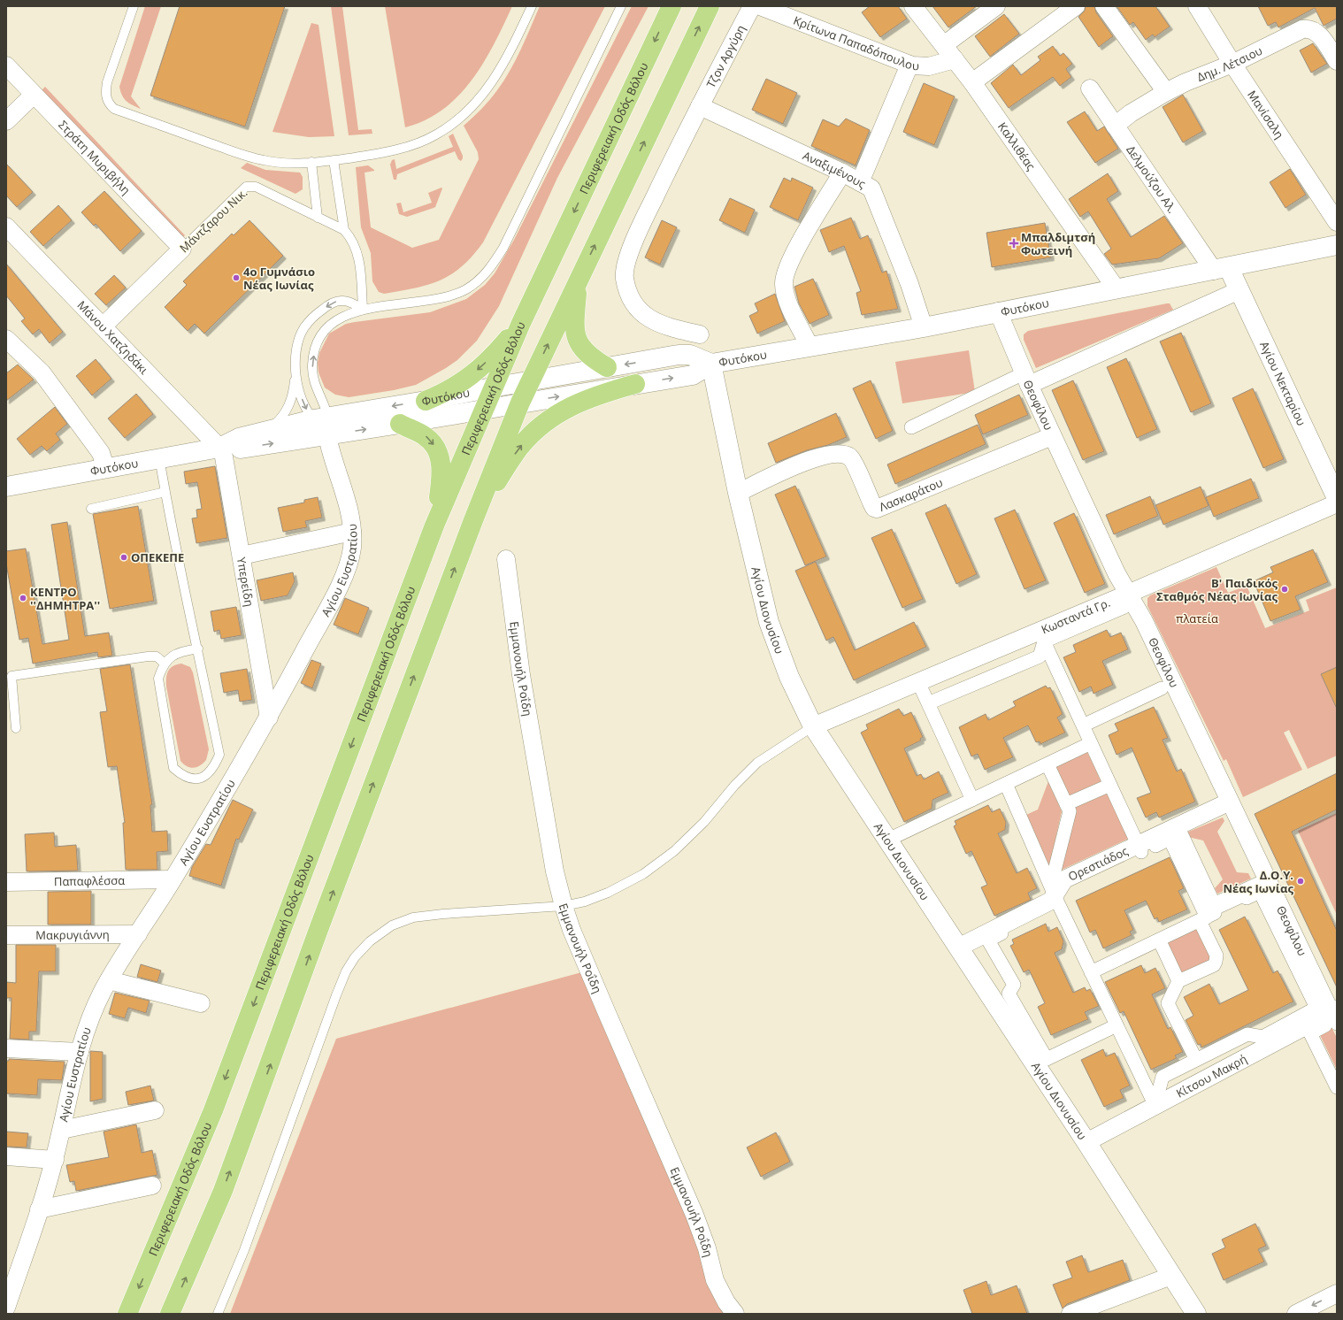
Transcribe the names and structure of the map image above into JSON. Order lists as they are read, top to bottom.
{
  "streets": {
    "main road": ["Περιφερειακή Οδός Βόλου"],
    "street": [
      "Κρίτωνα Παπαδόπουλου",
      "Τζον Αργύρη",
      "Δημ. Λέτσιου",
      "Μανίσαλη",
      "Καλλιθέας",
      "Στράτη Μυριβήλη",
      "Αναξιμένους",
      "Δελμούζου Αλ.",
      "Μάντζαρου Νικ.",
      "Φυτόκου",
      "Μάνου Χατζηδάκι",
      "Αγίου Νεκταρίου",
      "Θεοφίλου",
      "Λασκαράτου",
      "Αγίου Ευστρατίου",
      "Υπερείδη",
      "Αγίου Διονυσίου",
      "Κωσταντά Γρ.",
      "Εμμανουήλ Ροΐδη",
      "Ορεστιάδος",
      "Παπαφλέσσα",
      "Μακρυγιάννη",
      "Κίτσου Μακρή"
    ]
  },
  "crossings": [
    ["Κρίτωνα Παπαδόπουλου", "Καλλιθέας"],
    ["Τζον Αργύρη", "Αναξιμένους"],
    ["Δημ. Λέτσιου", "Μανίσαλη"],
    ["Δημ. Λέτσιου", "Δελμούζου Αλ."],
    ["Περιφερειακή Οδός Βόλου", "Φυτόκου"],
    ["Καλλιθέας", "Φυτόκου"],
    ["Στράτη Μυριβήλη", "Μάντζαρου Νικ."],
    ["Αναξιμένους", "Φυτόκου"],
    ["Δελμούζου Αλ.", "Φυτόκου"],
    ["Δελμούζου Αλ.", "Αγίου Νεκταρίου"],
    ["Μάντζαρου Νικ.", "Μάνου Χατζηδάκι"],
    ["Φυτόκου", "Μάνου Χατζηδάκι"],
    ["Φυτόκου", "Αγίου Νεκταρίου"],
    ["Φυτόκου", "Θεοφίλου"],
    ["Φυτόκου", "Αγίου Ευστρατίου"],
    ["Φυτόκου", "Υπερείδη"],
    ["Φυτόκου", "Αγίου Διονυσίου"],
    ["Μάνου Χατζηδάκι", "Υπερείδη"],
    ["Θεοφίλου", "Λασκαράτου"],
    ["Θεοφίλου", "Κωσταντά Γρ."],
    ["Θεοφίλου", "Ορεστιάδος"],
    ["Θεοφίλου", "Κίτσου Μακρή"],
    ["Λασκαράτου", "Αγίου Διονυσίου"],
    ["Αγίου Ευστρατίου", "Υπερείδη"],
    ["Αγίου Ευστρατίου", "Παπαφλέσσα"],
    ["Αγίου Ευστρατίου", "Μακρυγιάννη"],
    ["Αγίου Διονυσίου", "Κωσταντά Γρ."],
    ["Αγίου Διονυσίου", "Ορεστιάδος"],
    ["Αγίου Διονυσίου", "Κίτσου Μακρή"]
  ],
  "parks": ["πλατεία"],
  "places": {
    "health": ["Μπαλδιμτσή Φωτεινή"],
    "other": [
      "4ο Γυμνάσιο Νέας Ιωνίας",
      "ΟΠΕΚΕΠΕ",
      "Β' Παιδικός Σταθμός Νέας Ιωνίας",
      "ΚΕΝΤΡΟ ''ΔΗΜΗΤΡΑ''",
      "Δ.Ο.Υ. Νέας Ιωνίας"
    ]
  }
}
